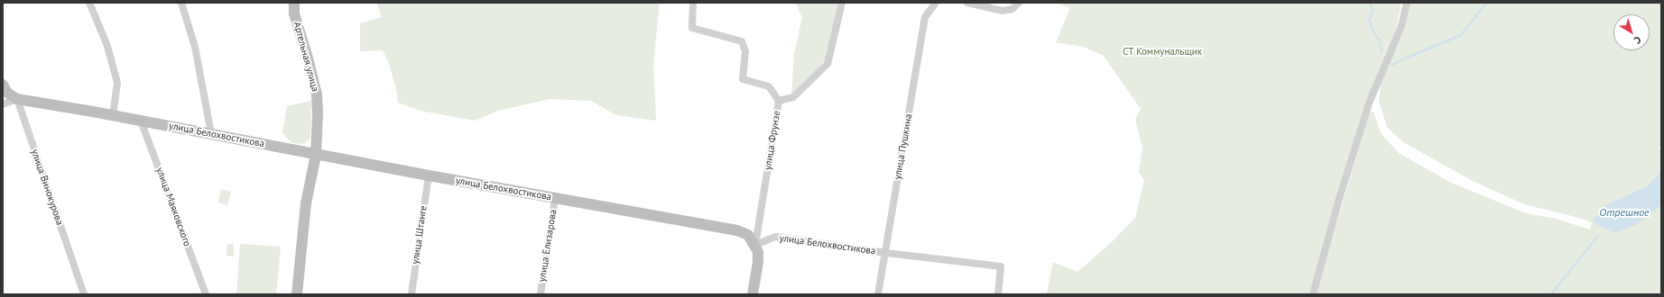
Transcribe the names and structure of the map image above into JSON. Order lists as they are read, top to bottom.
{
  "streets": {
    "main road": [
      "Артельная улица",
      "улица Белохвостикова",
      "улица Фрунзе",
      "улица Винокурова"
    ],
    "street": [
      "улица Пушкина",
      "улица Маяковского",
      "улица Штанге",
      "улица Елизарова"
    ]
  },
  "crossings": [
    ["Артельная улица", "улица Белохвостикова"],
    ["улица Белохвостикова", "улица Фрунзе"],
    ["улица Белохвостикова", "улица Пушкина"],
    ["улица Белохвостикова", "улица Винокурова"],
    ["улица Белохвостикова", "улица Маяковского"],
    ["улица Белохвостикова", "улица Штанге"],
    ["улица Белохвостикова", "улица Елизарова"]
  ],
  "water": ["Отрешное"],
  "parks": ["СТ Коммунальщик"],
  "north": "bottom right"
}
